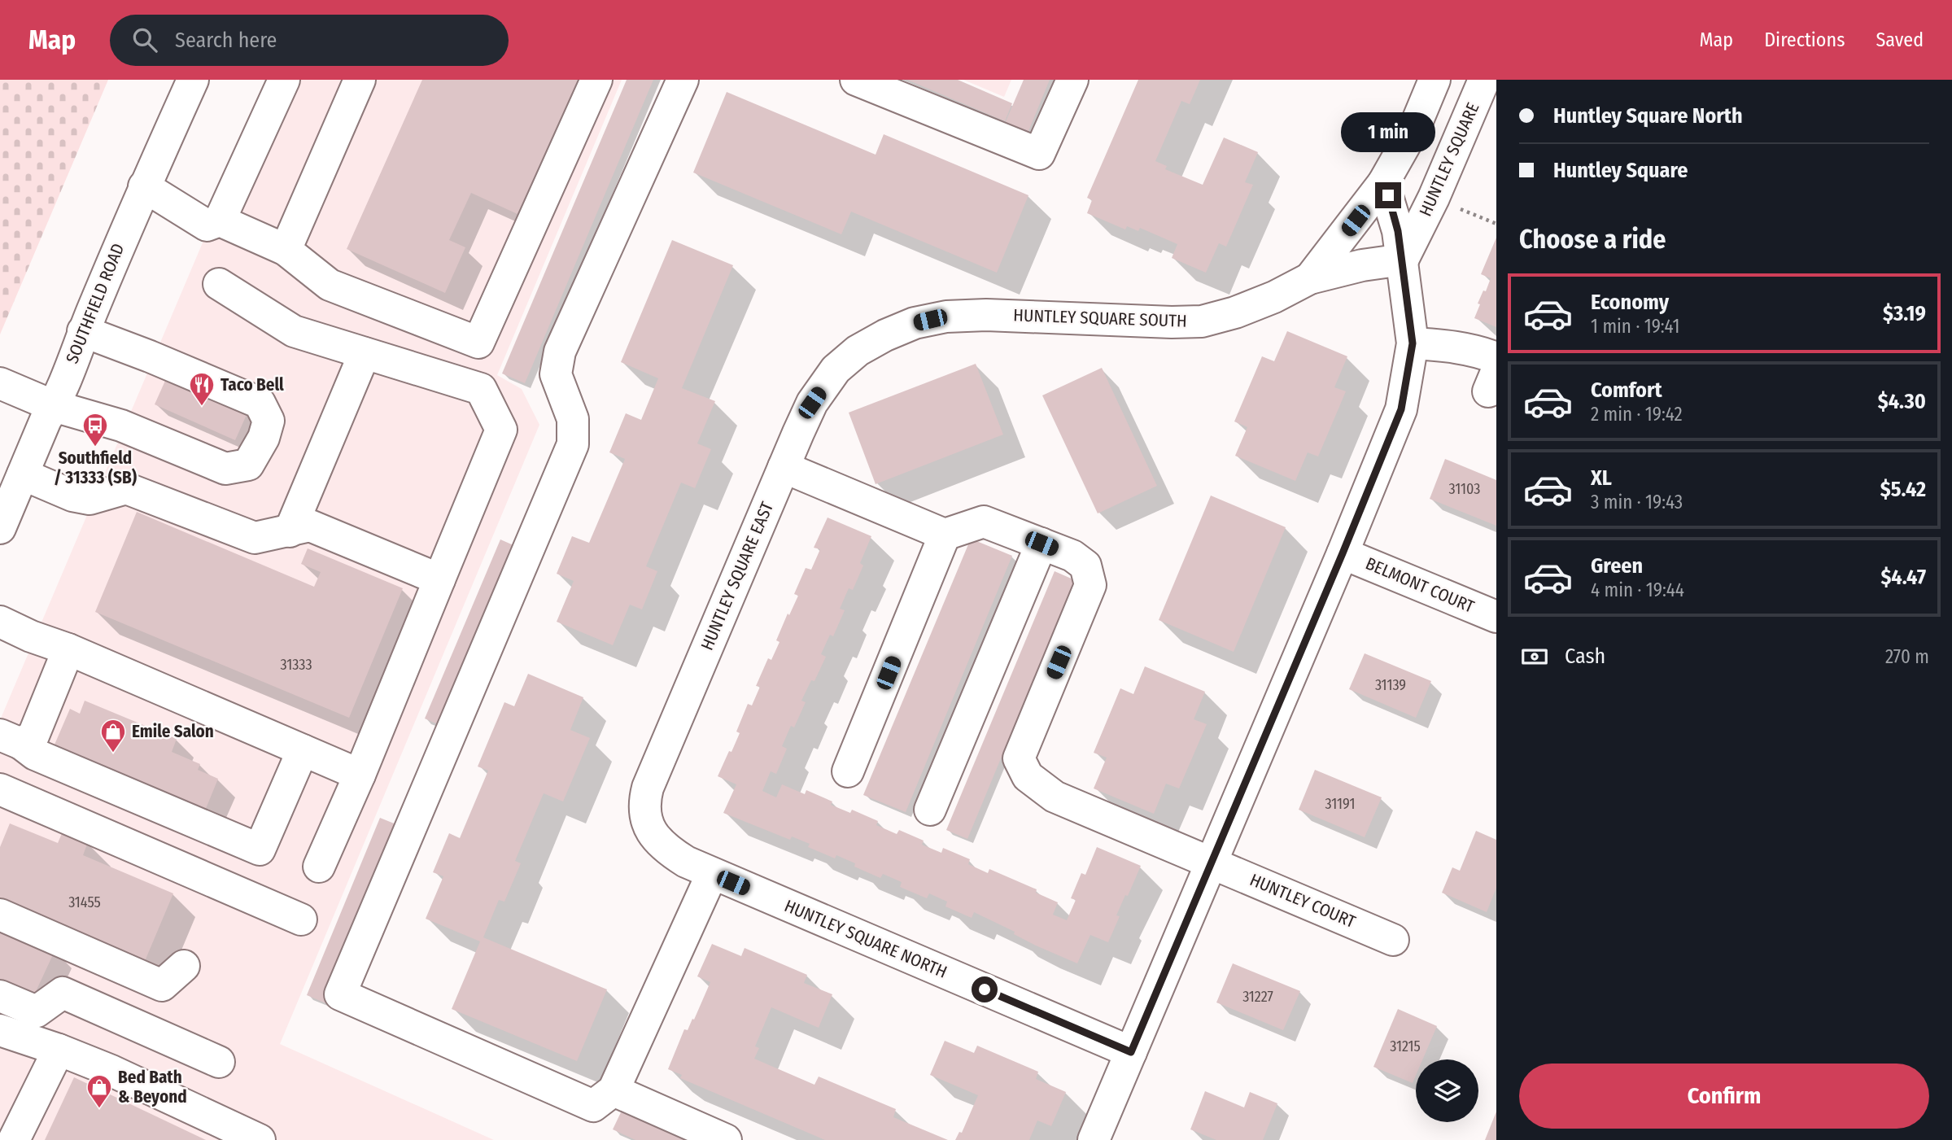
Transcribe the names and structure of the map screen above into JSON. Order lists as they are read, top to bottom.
{
  "streets": {
    "street": [
      "HUNTLEY SQUARE",
      "SOUTHFIELD ROAD",
      "HUNTLEY SQUARE SOUTH",
      "HUNTLEY SQUARE EAST",
      "BELMONT COURT",
      "HUNTLEY COURT",
      "HUNTLEY SQUARE NORTH"
    ]
  },
  "crossings": [
    ["HUNTLEY SQUARE", "HUNTLEY SQUARE SOUTH"],
    ["HUNTLEY SQUARE SOUTH", "HUNTLEY SQUARE EAST"],
    ["HUNTLEY SQUARE EAST", "HUNTLEY SQUARE NORTH"]
  ],
  "places": {
    "restaurant": ["Taco Bell"],
    "bus stop": ["Southfield / 31333 (SB)"],
    "shop": ["Emile Salon", "Bed Bath & Beyond"]
  },
  "house_numbers": [
    "31103",
    "31333",
    "31139",
    "31191",
    "31455",
    "31227",
    "31215"
  ],
  "page": {
    "header": "Map",
    "search": "Search here",
    "nav": ["Map", "Directions", "Saved"],
    "banner": ["Huntley Square North", "Huntley Square"],
    "bubble": "1 min",
    "heading": "Choose a ride",
    "list": [
      {
        "name": "Economy",
        "note": "1 min · 19:41",
        "value": "$3.19"
      },
      {
        "name": "Comfort",
        "note": "2 min · 19:42",
        "value": "$4.30"
      },
      {
        "name": "XL",
        "note": "3 min · 19:43",
        "value": "$5.42"
      },
      {
        "name": "Green",
        "note": "4 min · 19:44",
        "value": "$4.47"
      }
    ],
    "pay": ["Cash", "270 m"],
    "buttons": "Confirm"
  }
}
